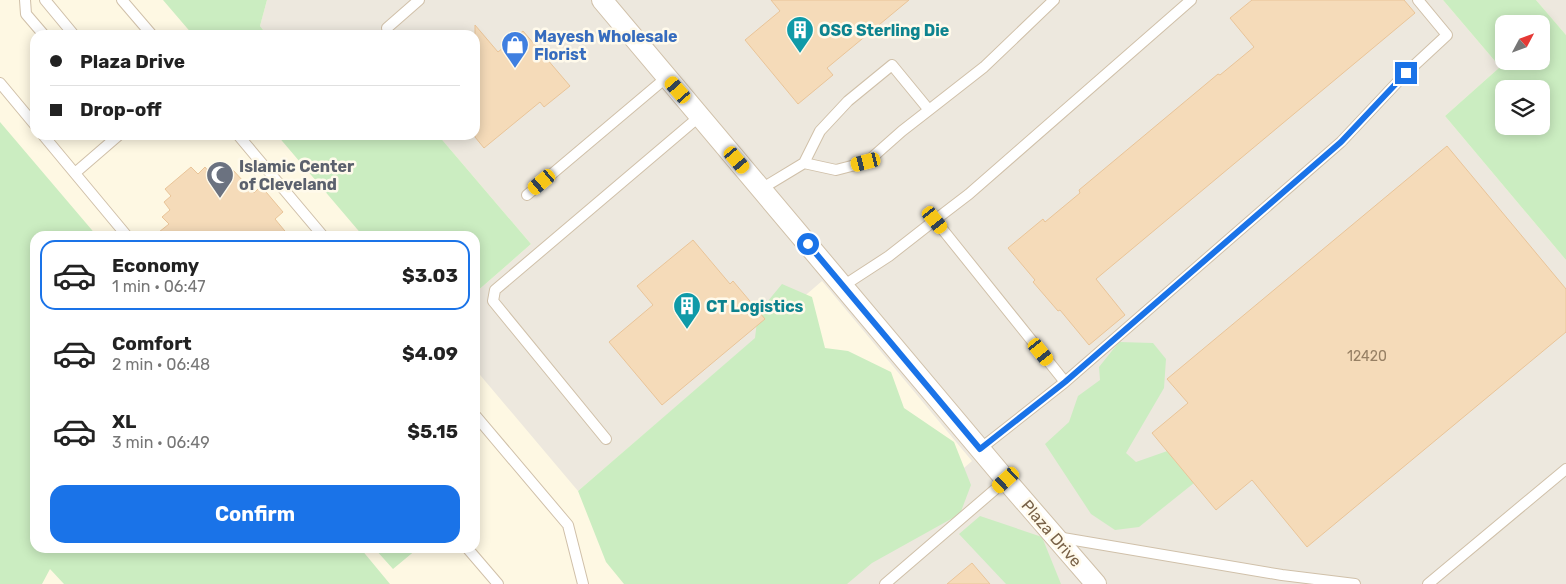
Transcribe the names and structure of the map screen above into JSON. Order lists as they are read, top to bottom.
{
  "streets": {
    "street": ["Plaza Drive"]
  },
  "places": {
    "building": ["OSG Sterling Die", "CT Logistics"],
    "shop": ["Mayesh Wholesale Florist"],
    "mosque": ["Islamic Center of Cleveland"]
  },
  "house_numbers": ["12420"],
  "north": "top right",
  "page": {
    "banner": ["Plaza Drive", "Drop-off"],
    "list": [
      {
        "name": "Economy",
        "note": "1 min · 06:47",
        "value": "$3.03"
      },
      {
        "name": "Comfort",
        "note": "2 min · 06:48",
        "value": "$4.09"
      },
      {
        "name": "XL",
        "note": "3 min · 06:49",
        "value": "$5.15"
      }
    ],
    "buttons": "Confirm"
  }
}
